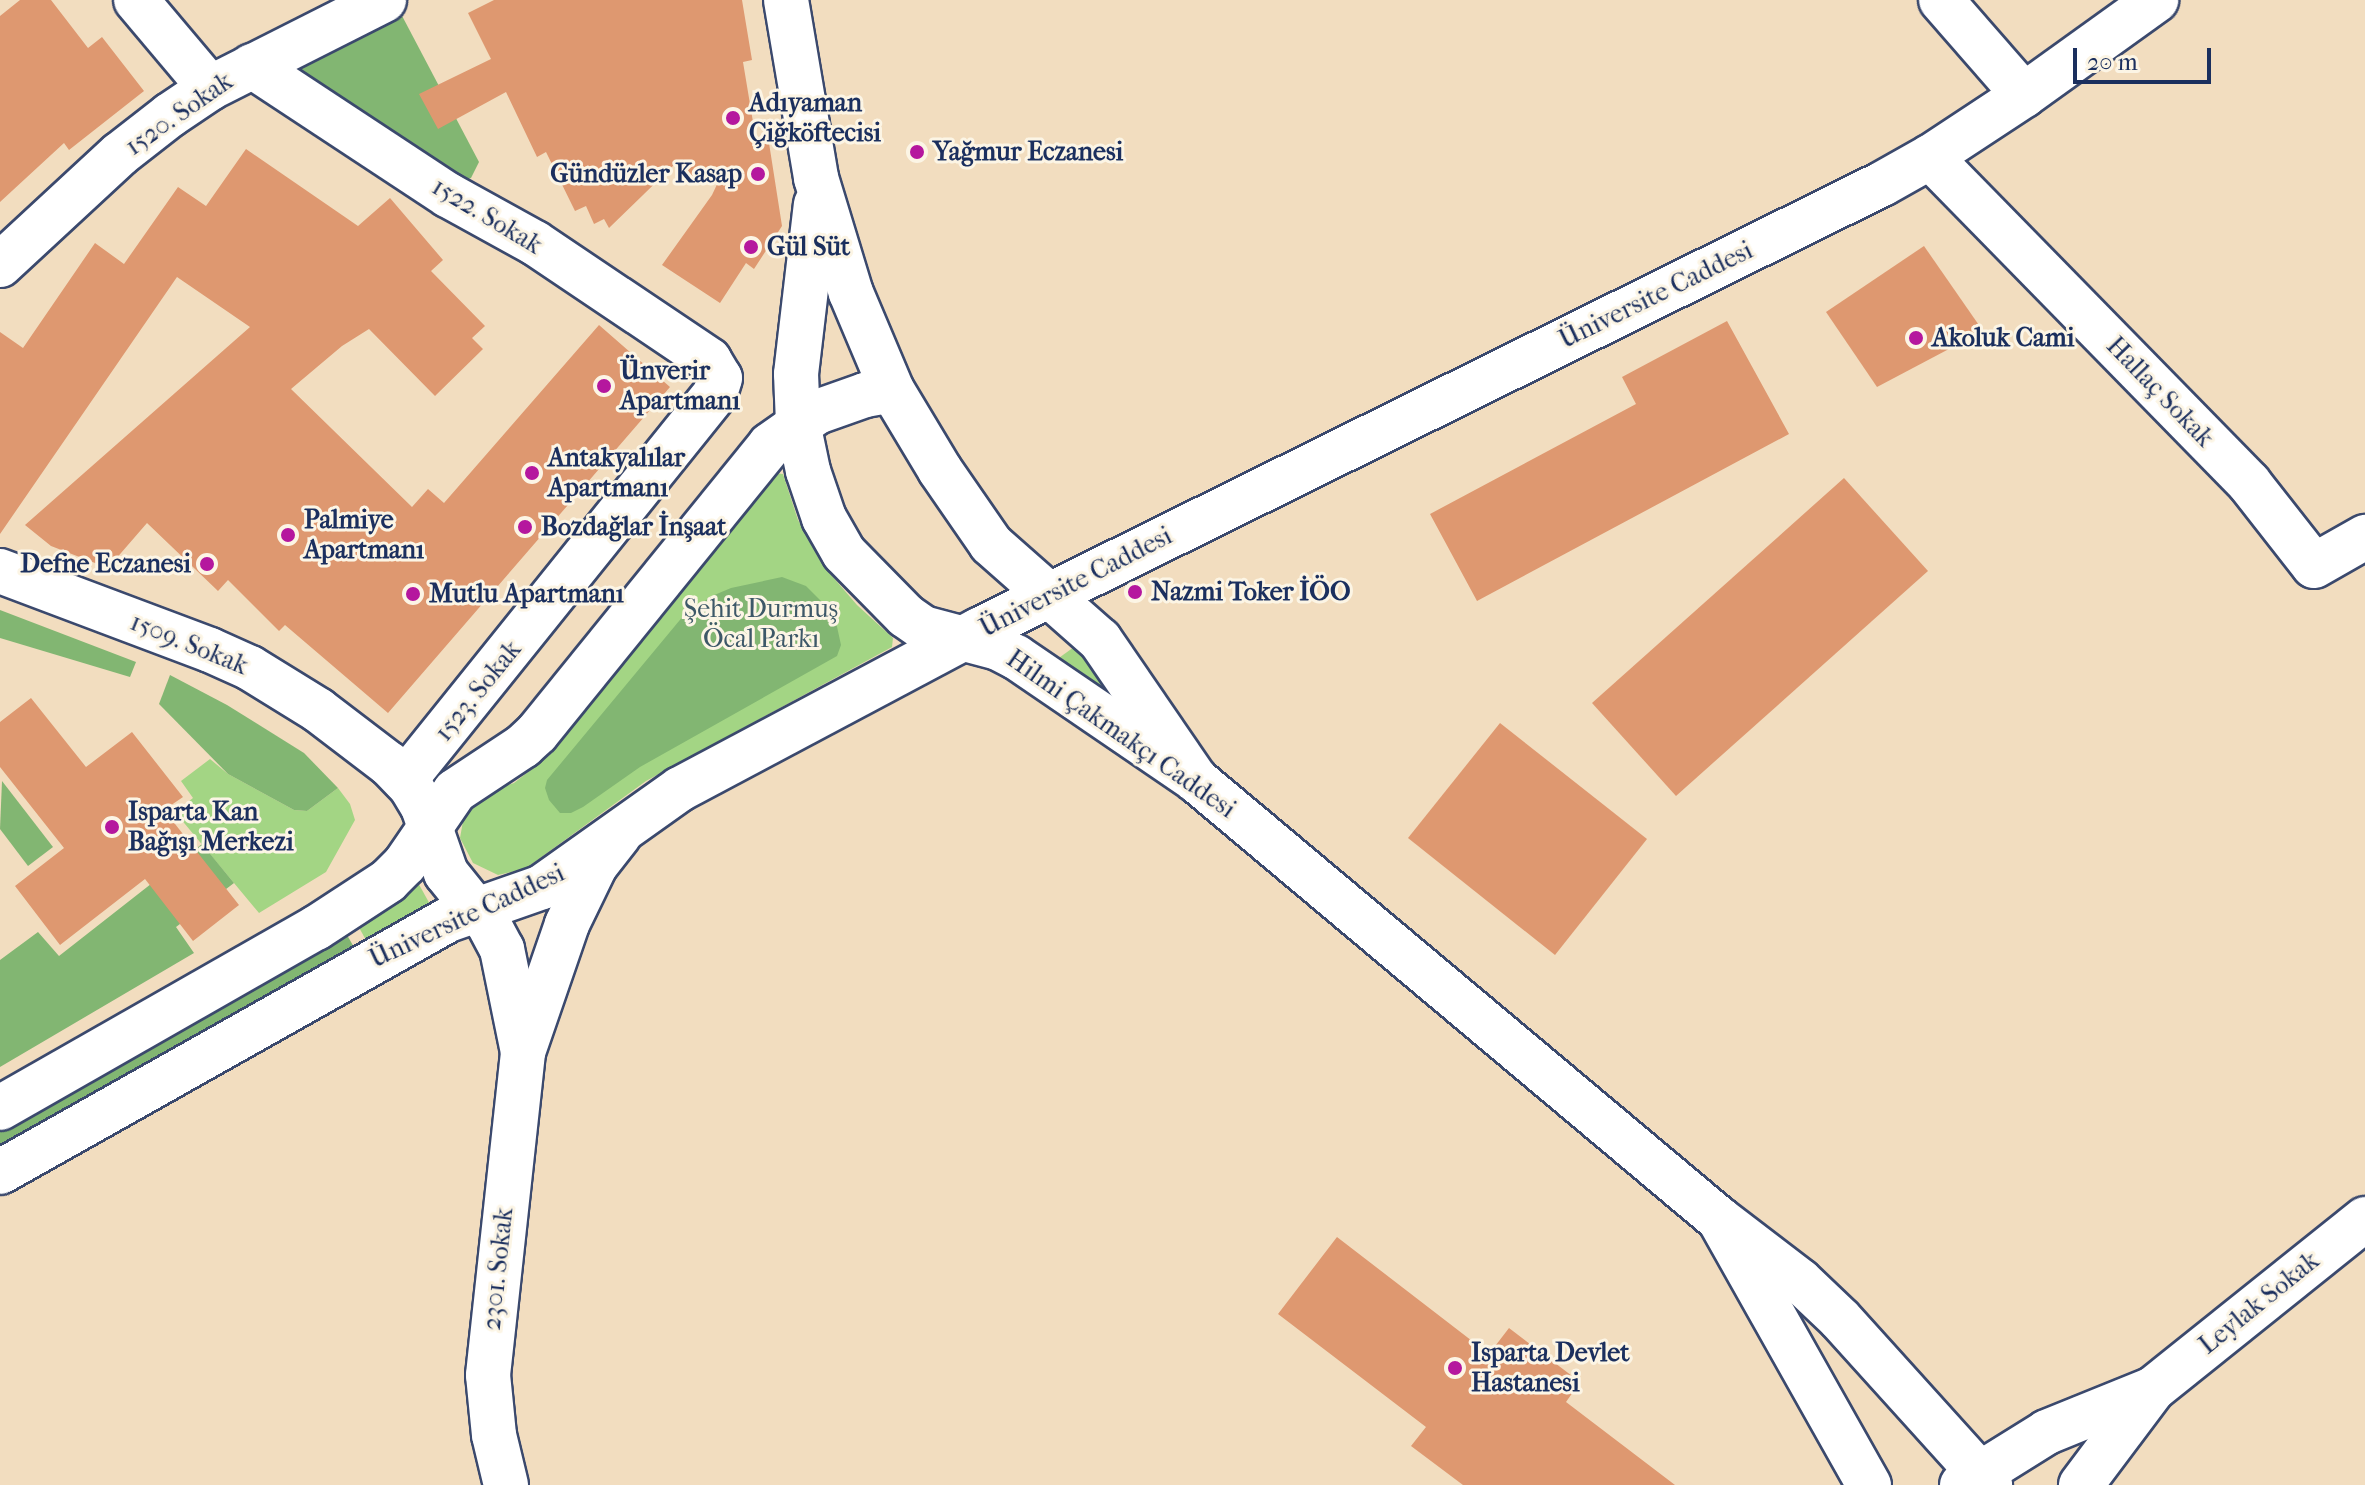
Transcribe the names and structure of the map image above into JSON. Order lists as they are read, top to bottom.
{
  "streets": {
    "main road": [
      "1520. Sokak",
      "1522. Sokak",
      "Üniversite Caddesi",
      "Hallaç Sokak",
      "1509. Sokak",
      "1523. Sokak",
      "Hilmi Çakmakçı Caddesi",
      "2301. Sokak",
      "Leylak Sokak"
    ]
  },
  "crossings": [
    ["1520. Sokak", "1522. Sokak"],
    ["1522. Sokak", "1523. Sokak"],
    ["Üniversite Caddesi", "Hallaç Sokak"],
    ["Üniversite Caddesi", "1509. Sokak"],
    ["Üniversite Caddesi", "Hilmi Çakmakçı Caddesi"],
    ["Üniversite Caddesi", "2301. Sokak"],
    ["1509. Sokak", "1523. Sokak"],
    ["1509. Sokak", "2301. Sokak"],
    ["Hilmi Çakmakçı Caddesi", "Leylak Sokak"]
  ],
  "parks": ["Şehit Durmuş Öcal Parkı"],
  "places": [
    "Adıyaman Çiğköftecisi",
    "Yağmur Eczanesi",
    "Gündüzler Kasap",
    "Gül Süt",
    "Akoluk Cami",
    "Ünverir Apartmanı",
    "Antakyalılar Apartmanı",
    "Bozdağlar İnşaat",
    "Palmiye Apartmanı",
    "Defne Eczanesi",
    "Nazmi Toker İÖO",
    "Mutlu Apartmanı",
    "Isparta Kan Bağışı Merkezi",
    "Isparta Devlet Hastanesi"
  ],
  "scale_bar": "20 m"
}
